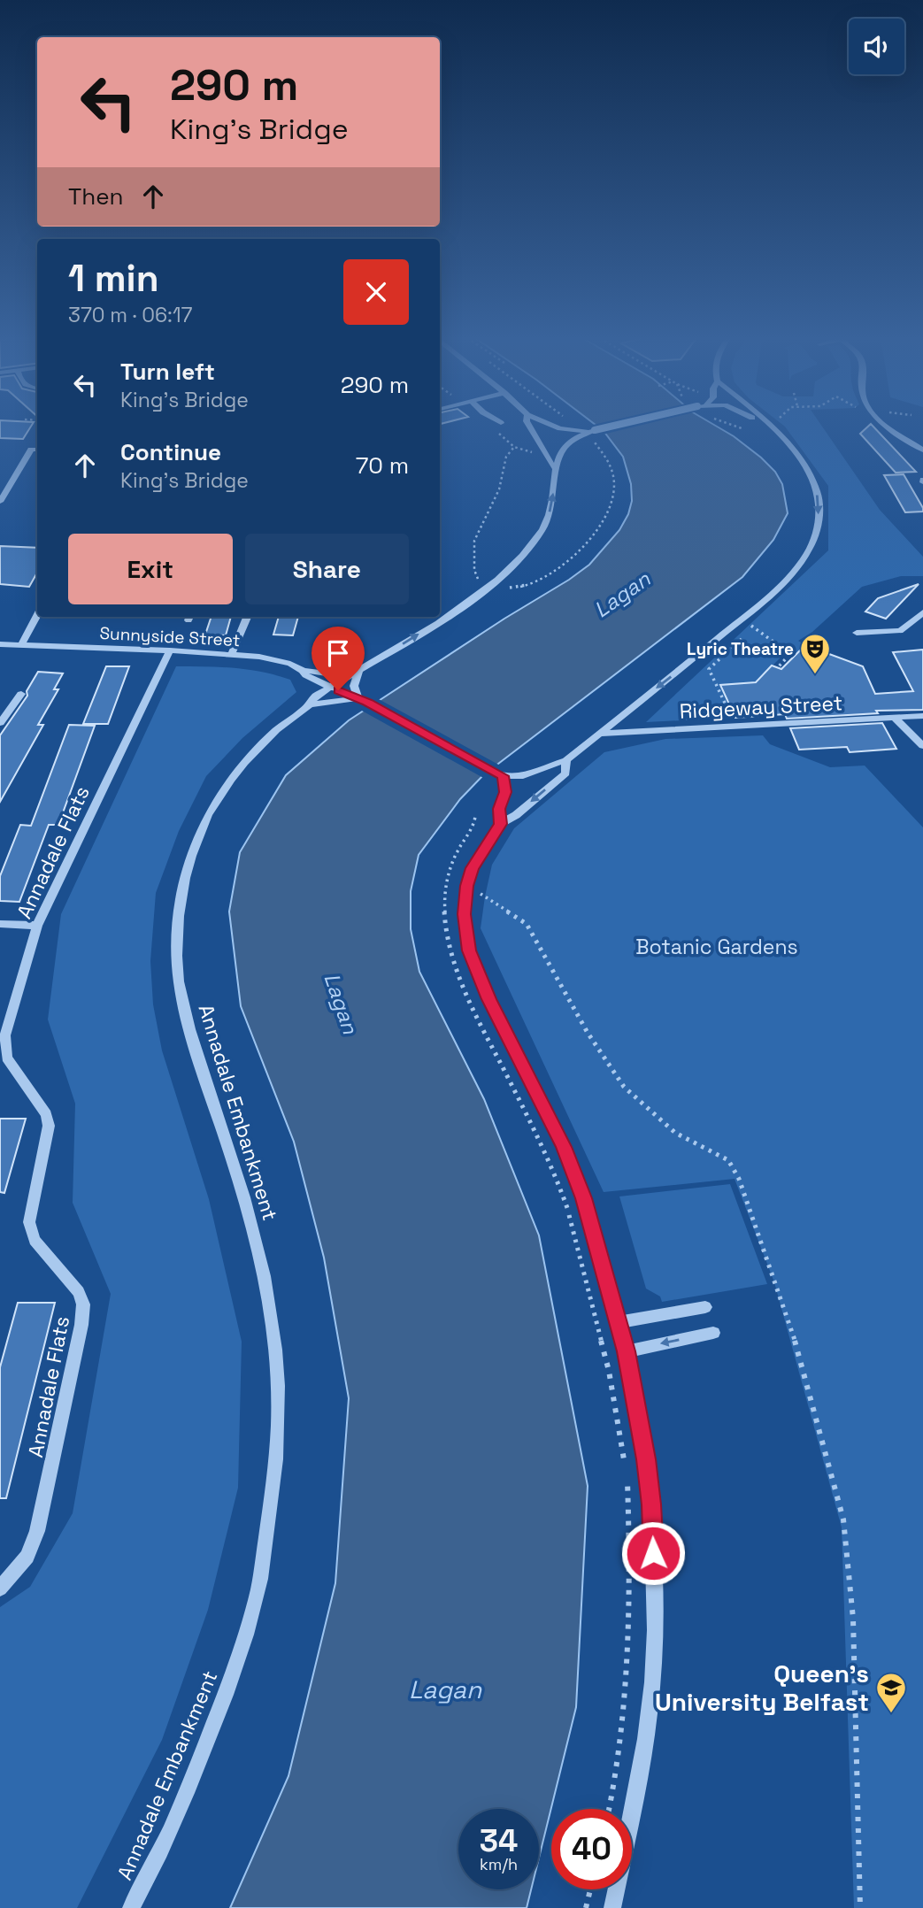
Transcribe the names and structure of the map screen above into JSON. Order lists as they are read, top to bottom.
{
  "streets": {
    "street": [
      "Sunnyside Street",
      "Ridgeway Street",
      "Annadale Flats",
      "Annadale Embankment"
    ]
  },
  "crossings": [
    ["Sunnyside Street", "Annadale Flats"],
    ["Sunnyside Street", "Annadale Embankment"]
  ],
  "water": ["Lagan"],
  "parks": ["Botanic Gardens"],
  "places": {
    "theatre": ["Lyric Theatre"],
    "school or university": ["Queen's University Belfast"]
  },
  "page": {
    "turn": ["290 m", "King's Bridge"],
    "then": "Then",
    "heading": ["1 min", "370 m · 06:17"],
    "list": [
      {
        "name": "Turn left",
        "note": "King's Bridge",
        "value": "290 m"
      },
      {
        "name": "Continue",
        "note": "King's Bridge",
        "value": "70 m"
      }
    ],
    "buttons": ["Exit", "Share"],
    "speed": "34 km/h",
    "limit": "40"
  }
}
